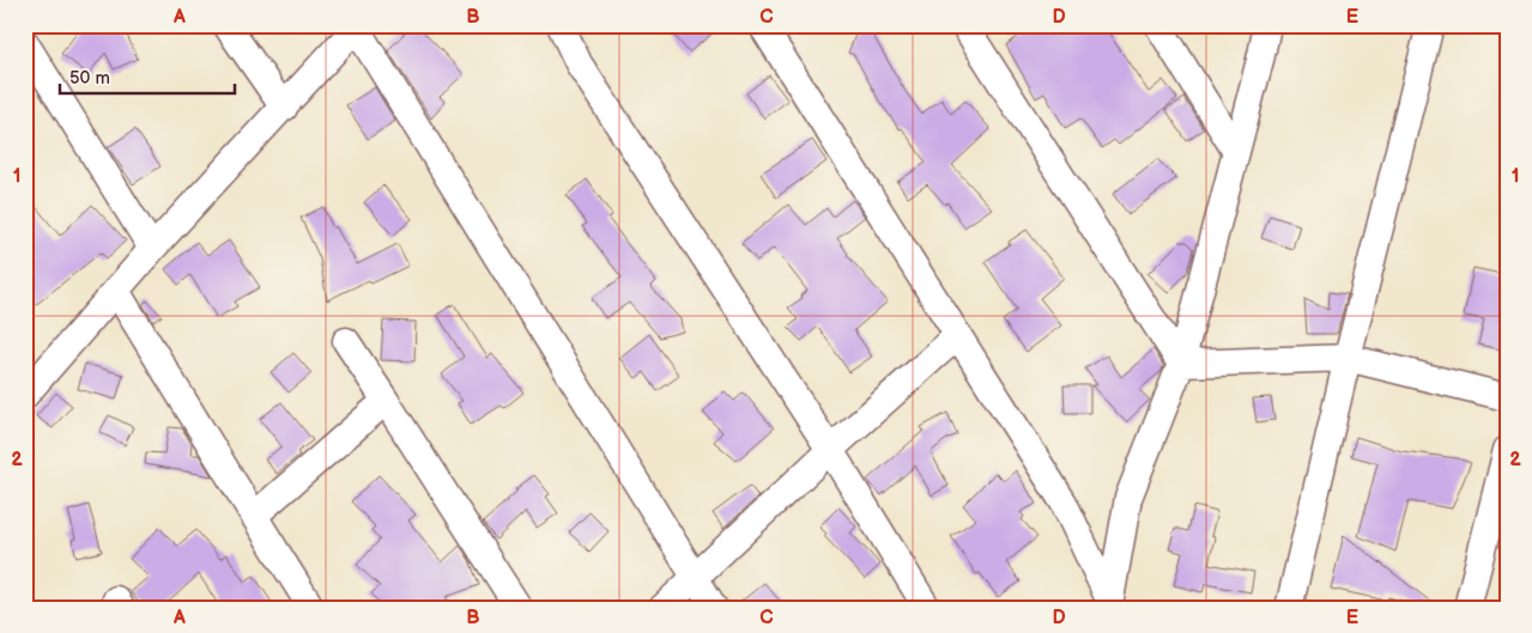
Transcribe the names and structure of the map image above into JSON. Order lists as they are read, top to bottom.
{
  "scale_bar": "50 m",
  "grid": {
    "columns": [
      "A",
      "B",
      "C",
      "D",
      "E"
    ],
    "rows": ["1", "2"]
  }
}
